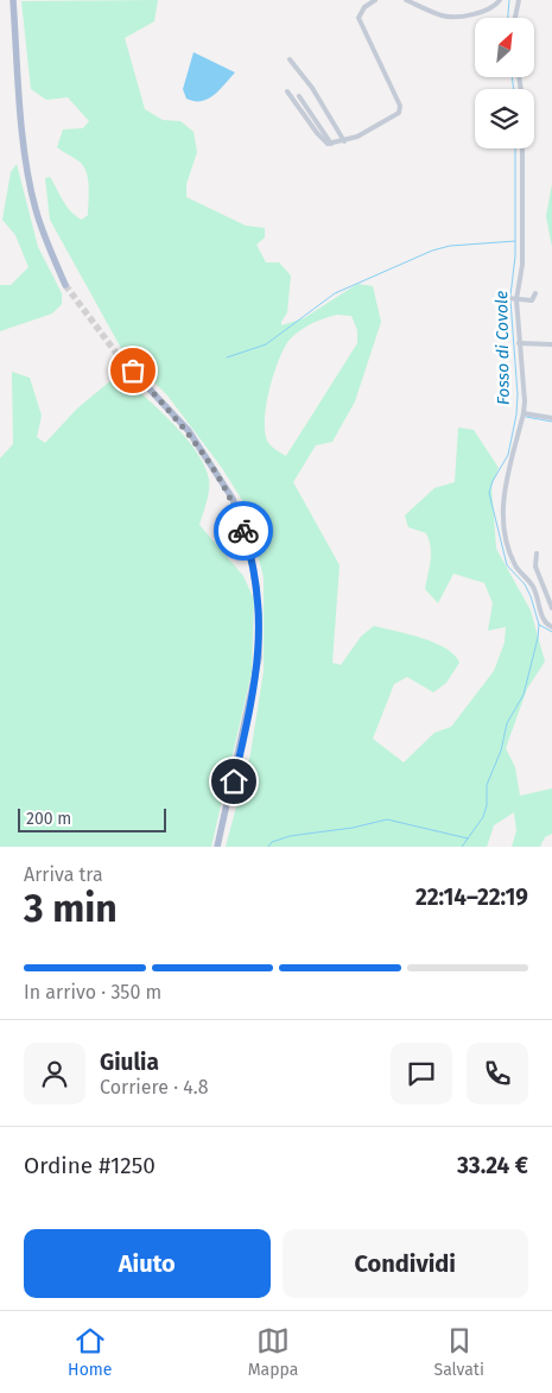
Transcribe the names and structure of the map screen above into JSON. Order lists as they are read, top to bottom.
{
  "water": ["Fosso di Covole"],
  "scale_bar": "200 m",
  "north": "top right",
  "page": {
    "scale": "200 m",
    "heading": ["3 min", "Arriva tra", "22:14–22:19"],
    "panel": [
      "Giulia",
      "Corriere · 4.8",
      "Ordine #1250",
      "33.24 €"
    ],
    "bar": "In arrivo · 350 m",
    "buttons": ["Aiuto", "Condividi"],
    "tabs": ["Home", "Mappa", "Salvati"]
  }
}
